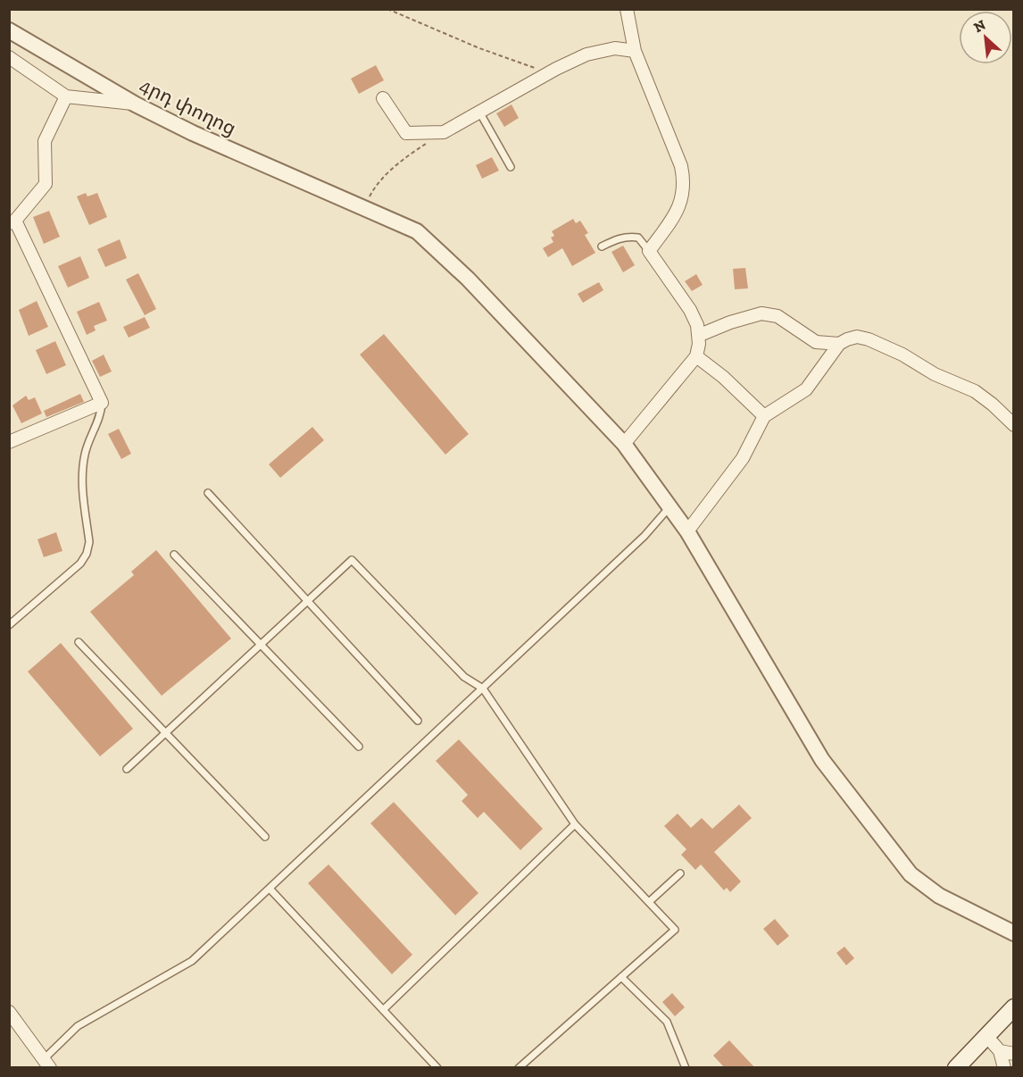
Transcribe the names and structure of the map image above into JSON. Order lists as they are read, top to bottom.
{
  "streets": {
    "street": ["4րդ փողոց"]
  },
  "north": "top left"
}
